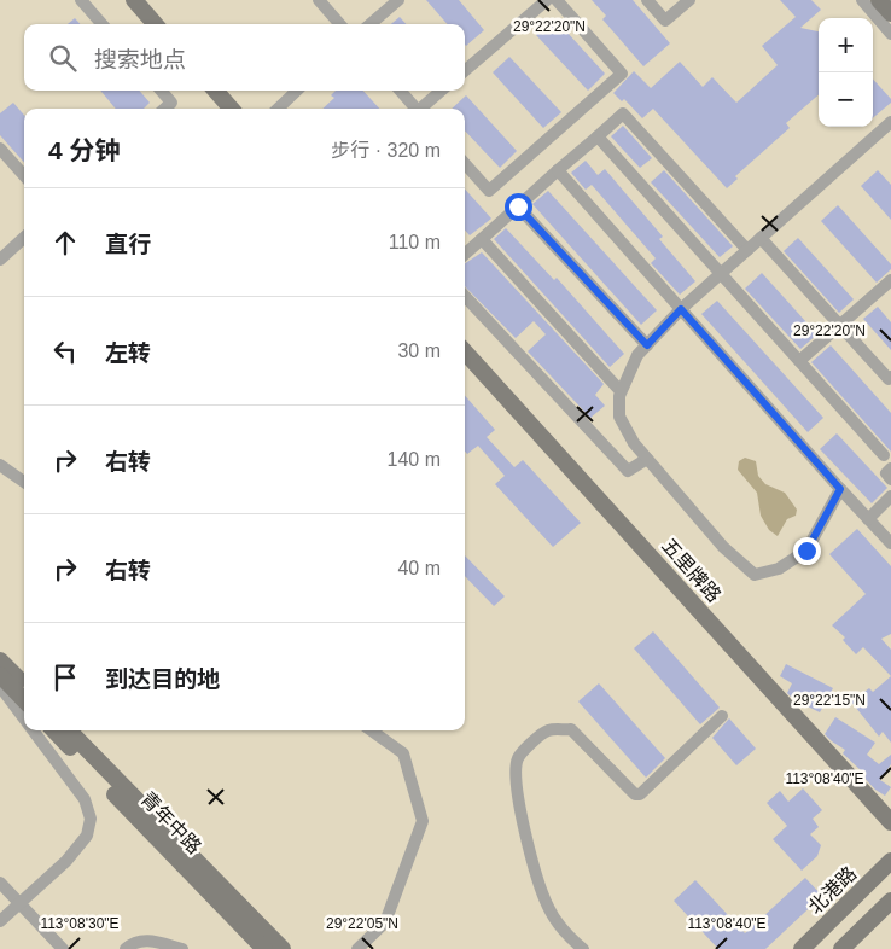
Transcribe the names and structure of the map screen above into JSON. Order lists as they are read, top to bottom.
{
  "streets": {
    "main road": ["五里牌路", "青年中路", "北港路"]
  },
  "page": {
    "map_buttons": ["+", "−"],
    "search": "搜索地点",
    "heading": ["4 分钟", "步行 · 320 m"],
    "list": [
      ["直行", "110 m"],
      ["左转", "30 m"],
      ["右转", "140 m"],
      ["右转", "40 m"],
      "到达目的地"
    ]
  },
  "coordinates": [
    "29°22'20\"N",
    "29°22'15\"N",
    "113°08'40\"E",
    "113°08'30\"E",
    "29°22'05\"N"
  ]
}
